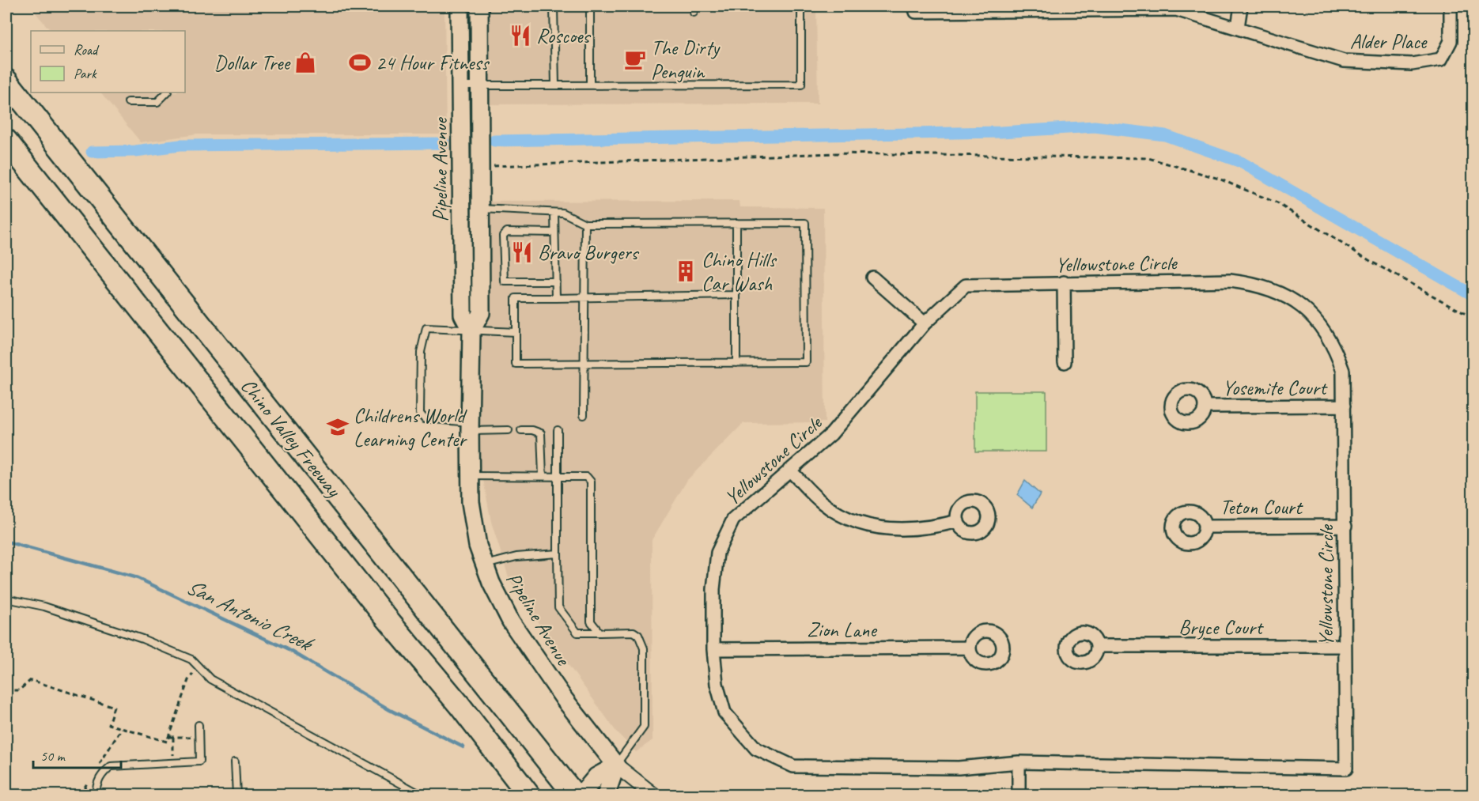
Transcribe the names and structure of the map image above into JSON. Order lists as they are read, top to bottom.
{
  "streets": {
    "highway": ["Chino Valley Freeway"],
    "main road": ["Pipeline Avenue"],
    "street": [
      "Alder Place",
      "Yellowstone Circle",
      "Yosemite Court",
      "Teton Court",
      "Bryce Court",
      "Zion Lane"
    ]
  },
  "crossings": [
    ["Yellowstone Circle", "Yosemite Court"],
    ["Yellowstone Circle", "Teton Court"],
    ["Yellowstone Circle", "Bryce Court"],
    ["Yellowstone Circle", "Zion Lane"]
  ],
  "water": ["San Antonio Creek"],
  "places": {
    "restaurant": ["Roscoes", "Bravo Burgers"],
    "cafe": ["The Dirty Penguin"],
    "shop": ["Dollar Tree"],
    "sports": ["24 Hour Fitness"],
    "building": ["Chino Hills Car Wash"],
    "school or university": ["Childrens World Learning Center"]
  },
  "legend": ["Road", "Park"],
  "scale_bar": "50 m"
}
